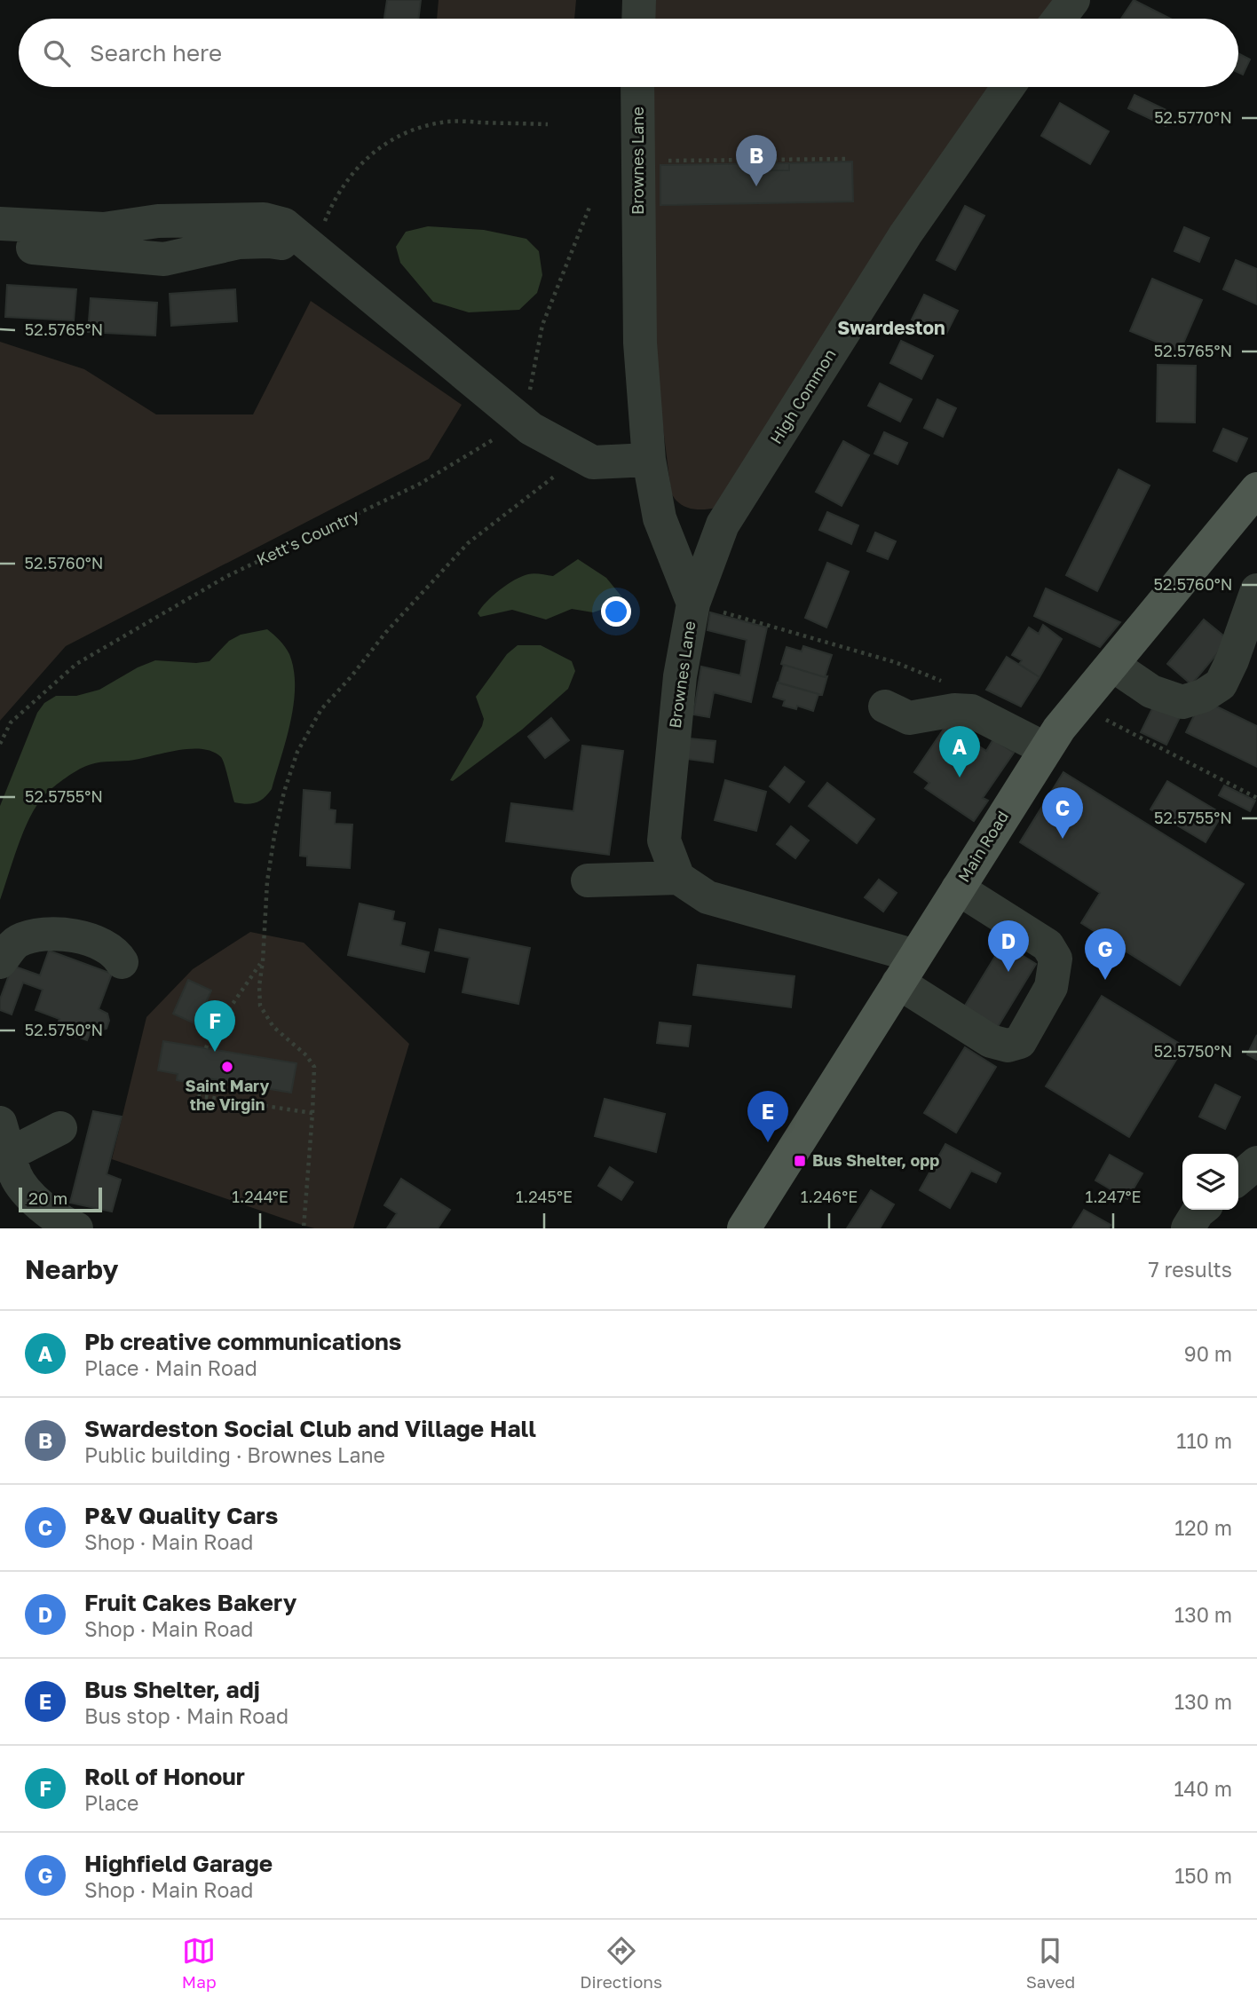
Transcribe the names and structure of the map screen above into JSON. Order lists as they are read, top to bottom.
{
  "streets": {
    "main road": ["Main Road"],
    "street": ["Brownes Lane", "High Common"],
    "path": ["Kett's Country"]
  },
  "crossings": [
    ["Brownes Lane", "High Common"]
  ],
  "districts": ["Swardeston"],
  "places": {
    "other": ["Saint Mary the Virgin"],
    "transit": ["Bus Shelter, opp"]
  },
  "scale_bar": "20 m",
  "page": {
    "search": "Search here",
    "pins": [
      "B",
      "A",
      "C",
      "D",
      "G",
      "F",
      "E"
    ],
    "scale": "20 m",
    "heading": ["Nearby", "7 results"],
    "list": [
      {
        "mark": "A",
        "name": "Pb creative communications",
        "note": "Place · Main Road",
        "value": "90 m"
      },
      {
        "mark": "B",
        "name": "Swardeston Social Club and Village Hall",
        "note": "Public building · Brownes Lane",
        "value": "110 m"
      },
      {
        "mark": "C",
        "name": "P&V Quality Cars",
        "note": "Shop · Main Road",
        "value": "120 m"
      },
      {
        "mark": "D",
        "name": "Fruit Cakes Bakery",
        "note": "Shop · Main Road",
        "value": "130 m"
      },
      {
        "mark": "E",
        "name": "Bus Shelter, adj",
        "note": "Bus stop · Main Road",
        "value": "130 m"
      },
      {
        "mark": "F",
        "name": "Roll of Honour",
        "note": "Place",
        "value": "140 m"
      },
      {
        "mark": "G",
        "name": "Highfield Garage",
        "note": "Shop · Main Road",
        "value": "150 m"
      }
    ],
    "nav": ["Map", "Directions", "Saved"]
  },
  "coordinates": [
    "52.5770°N",
    "52.5765°N",
    "52.5760°N",
    "52.5755°N",
    "52.5750°N",
    "1.244°E",
    "1.245°E",
    "1.246°E",
    "1.247°E"
  ]
}
